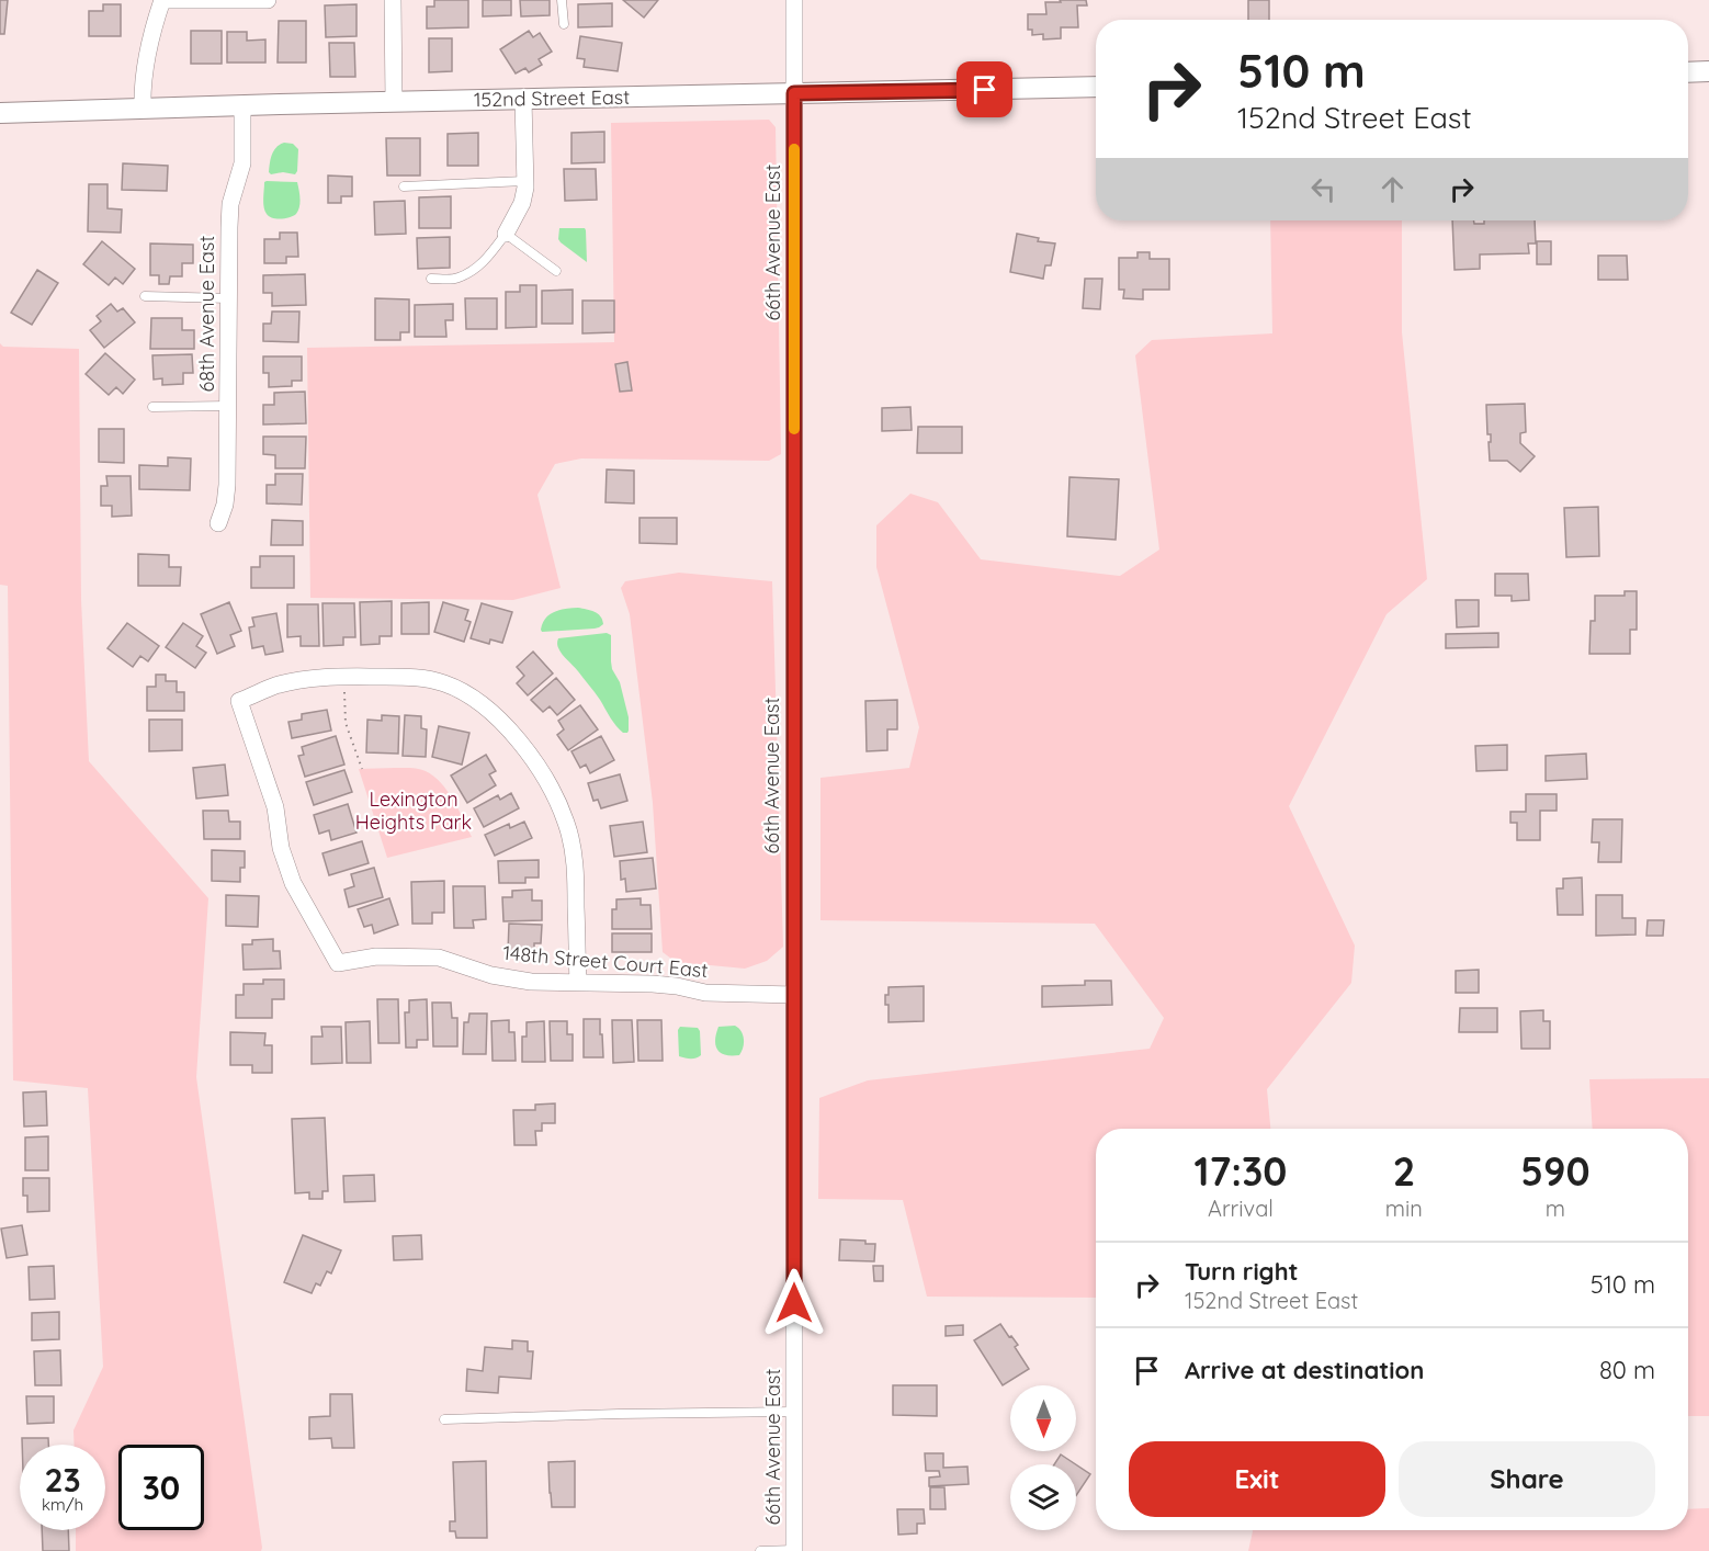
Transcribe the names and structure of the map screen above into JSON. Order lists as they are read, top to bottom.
{
  "streets": {
    "street": [
      "152nd Street East",
      "66th Avenue East",
      "68th Avenue East",
      "148th Street Court East"
    ]
  },
  "crossings": [
    ["152nd Street East", "66th Avenue East"],
    ["152nd Street East", "68th Avenue East"],
    ["66th Avenue East", "148th Street Court East"]
  ],
  "parks": ["Lexington Heights Park"],
  "north": "bottom",
  "page": {
    "turn": ["510 m", "152nd Street East"],
    "eta": [
      "17:30",
      "Arrival",
      "2",
      "min",
      "590",
      "m"
    ],
    "list": [
      {
        "name": "Turn right",
        "note": "152nd Street East",
        "value": "510 m"
      },
      {
        "name": "Arrive at destination",
        "value": "80 m"
      }
    ],
    "buttons": ["Exit", "Share"],
    "speed": "23 km/h",
    "limit": "30"
  }
}
